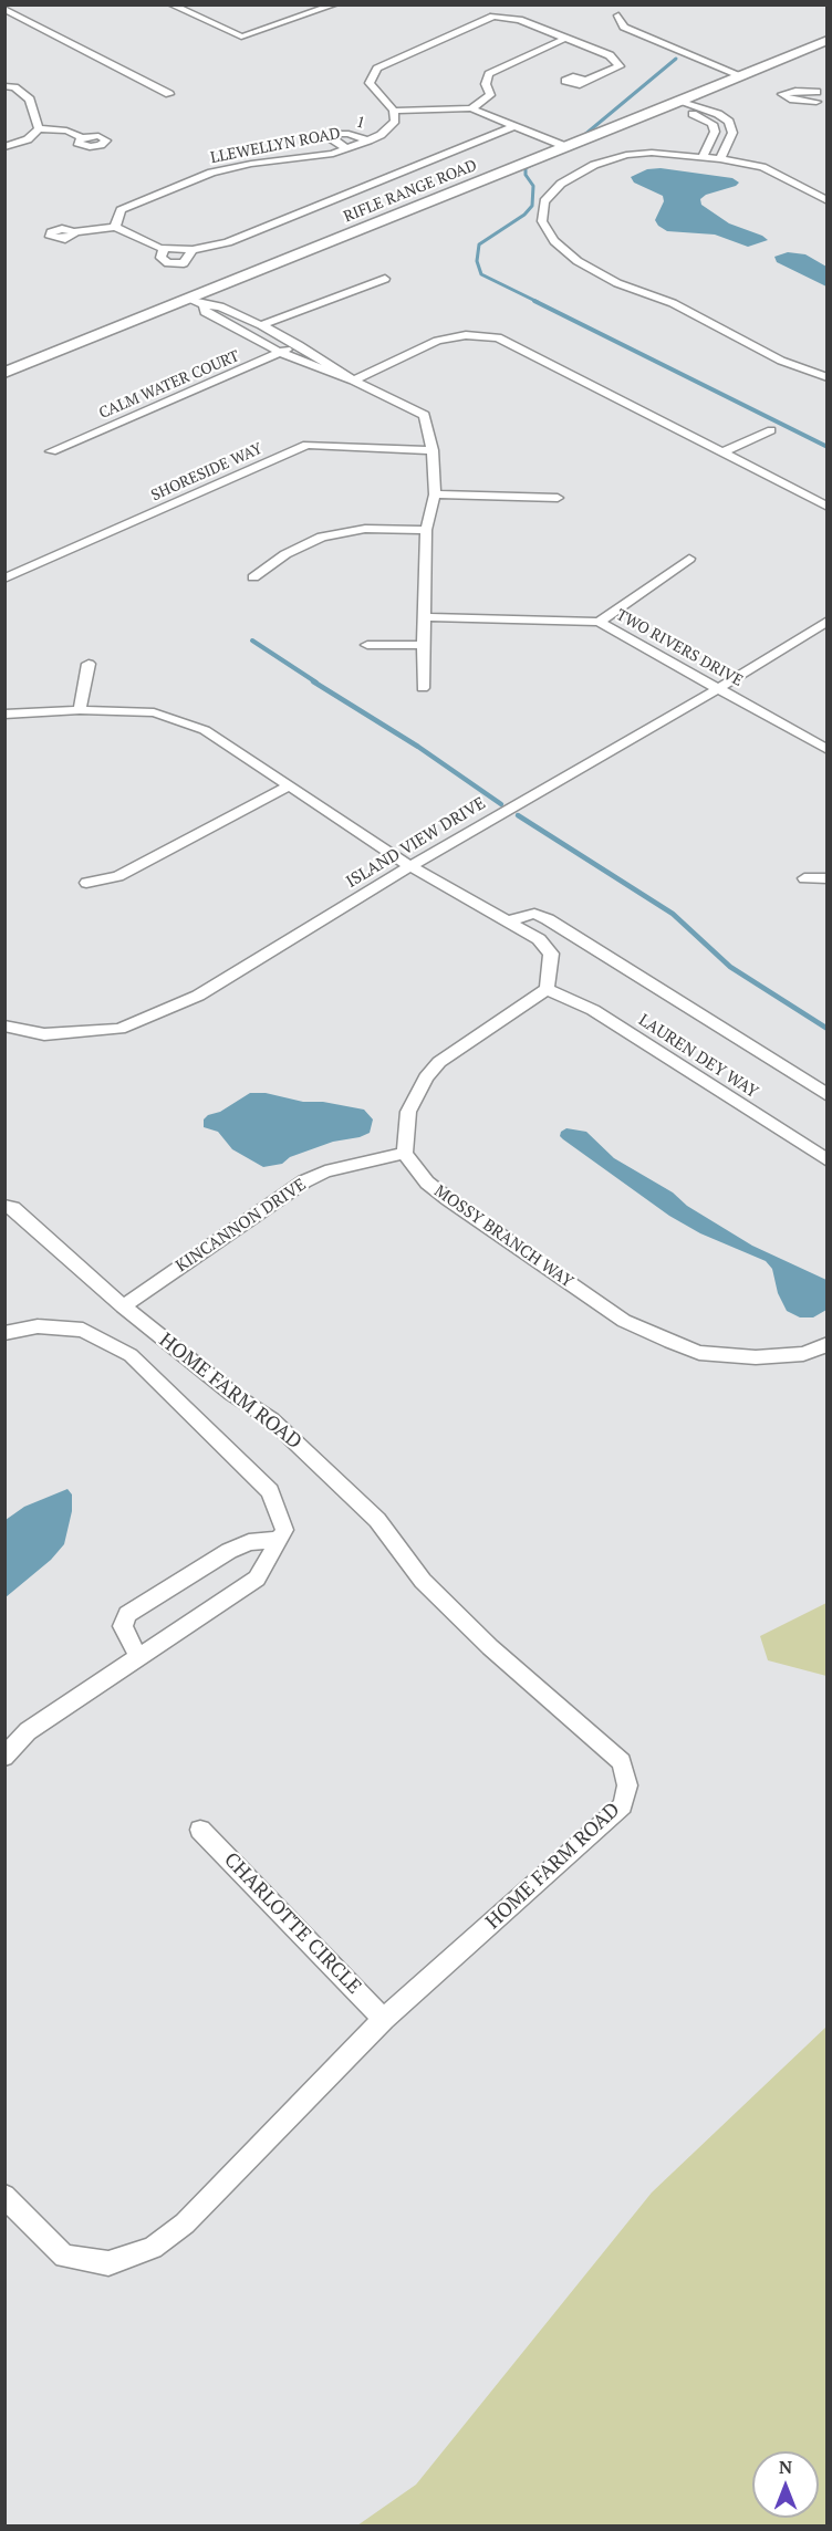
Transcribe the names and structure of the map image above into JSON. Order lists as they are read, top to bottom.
{
  "streets": {
    "main road": ["RIFLE RANGE ROAD"],
    "street": [
      "1",
      "LLEWELLYN ROAD",
      "CALM WATER COURT",
      "SHORESIDE WAY",
      "TWO RIVERS DRIVE",
      "ISLAND VIEW DRIVE",
      "LAUREN DEY WAY",
      "KINCANNON DRIVE",
      "MOSSY BRANCH WAY",
      "HOME FARM ROAD",
      "CHARLOTTE CIRCLE"
    ]
  },
  "crossings": [
    ["1", "LLEWELLYN ROAD"],
    ["TWO RIVERS DRIVE", "ISLAND VIEW DRIVE"],
    ["KINCANNON DRIVE", "MOSSY BRANCH WAY"],
    ["KINCANNON DRIVE", "HOME FARM ROAD"],
    ["HOME FARM ROAD", "CHARLOTTE CIRCLE"]
  ],
  "north": "top"
}
